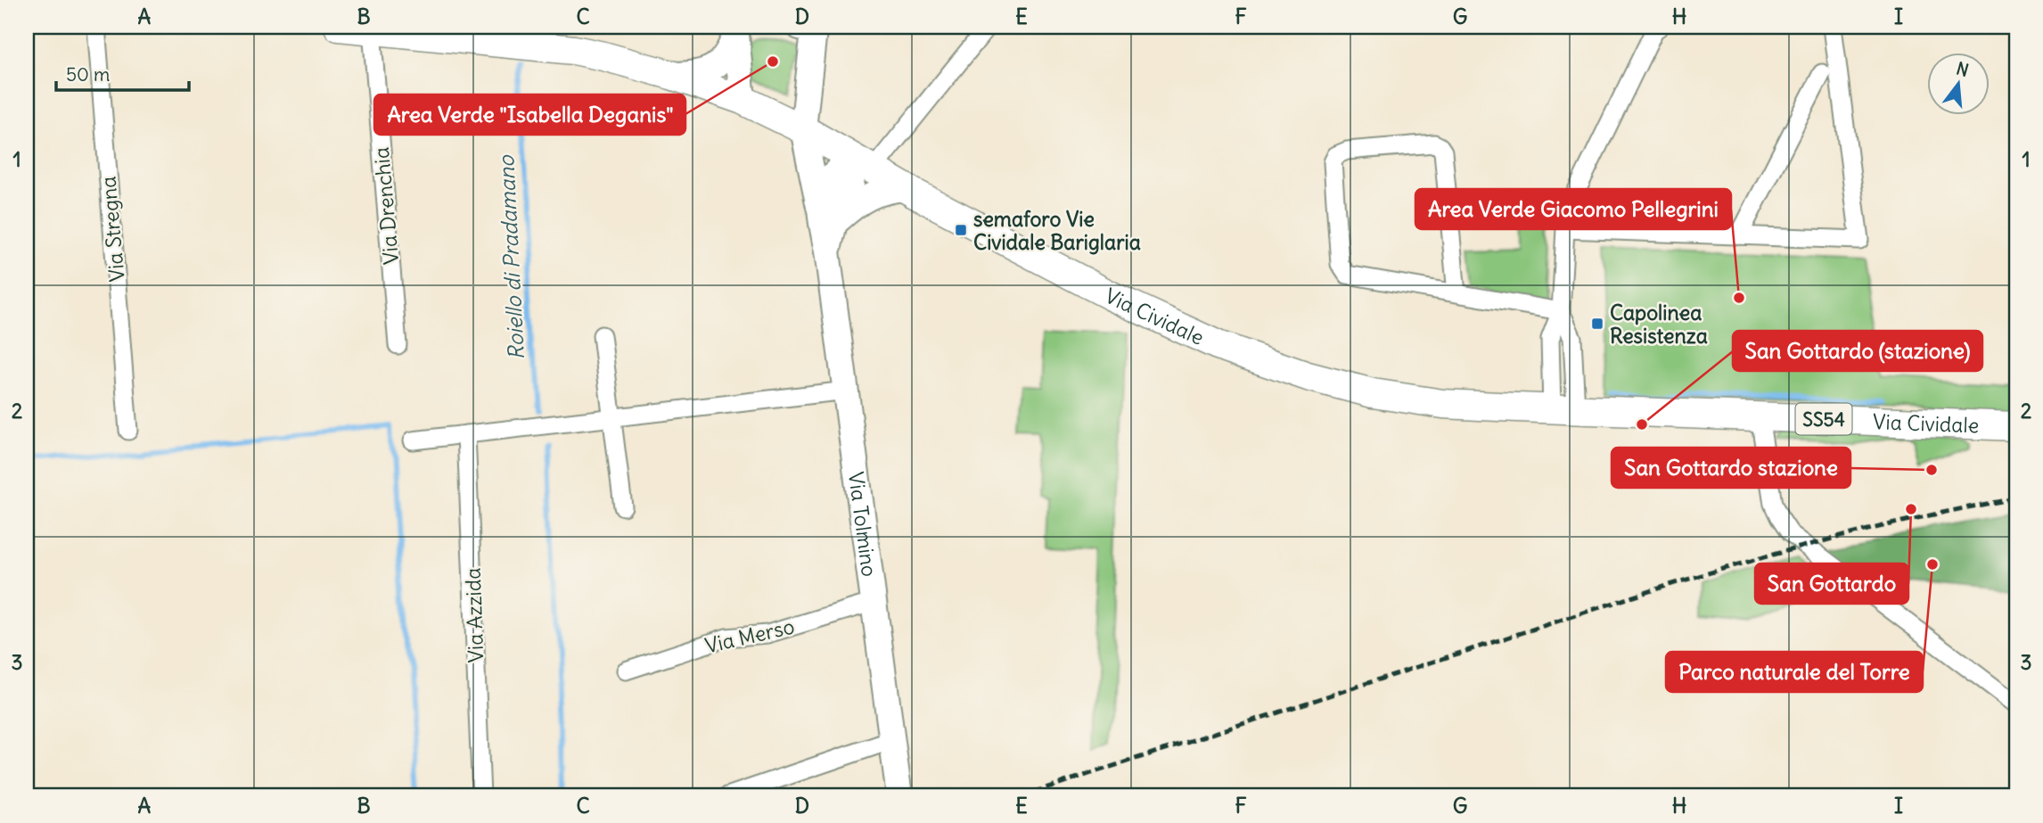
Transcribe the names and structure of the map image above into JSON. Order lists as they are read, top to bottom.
{
  "streets": {
    "main road": ["Via Cividale", "SS54"],
    "street": [
      "Via Drenchia",
      "Via Stregna",
      "Via Tolmino",
      "Via Azzida",
      "Via Merso"
    ]
  },
  "crossings": [
    ["Via Drenchia", "Via Cividale"],
    ["Via Cividale", "Via Tolmino"],
    ["Via Tolmino", "Via Merso"]
  ],
  "water": ["Roiello di Pradamano"],
  "places": {
    "other": [
      "Area Verde \"Isabella Deganis\"",
      "Area Verde Giacomo Pellegrini",
      "San Gottardo (stazione)",
      "San Gottardo stazione",
      "San Gottardo",
      "Parco naturale del Torre"
    ],
    "transit": ["semaforo Vie Cividale Bariglaria", "Capolinea Resistenza"]
  },
  "scale_bar": "50 m",
  "north": "top",
  "grid": {
    "columns": [
      "A",
      "B",
      "C",
      "D",
      "E",
      "F",
      "G",
      "H",
      "I"
    ],
    "rows": ["1", "2", "3"]
  }
}
